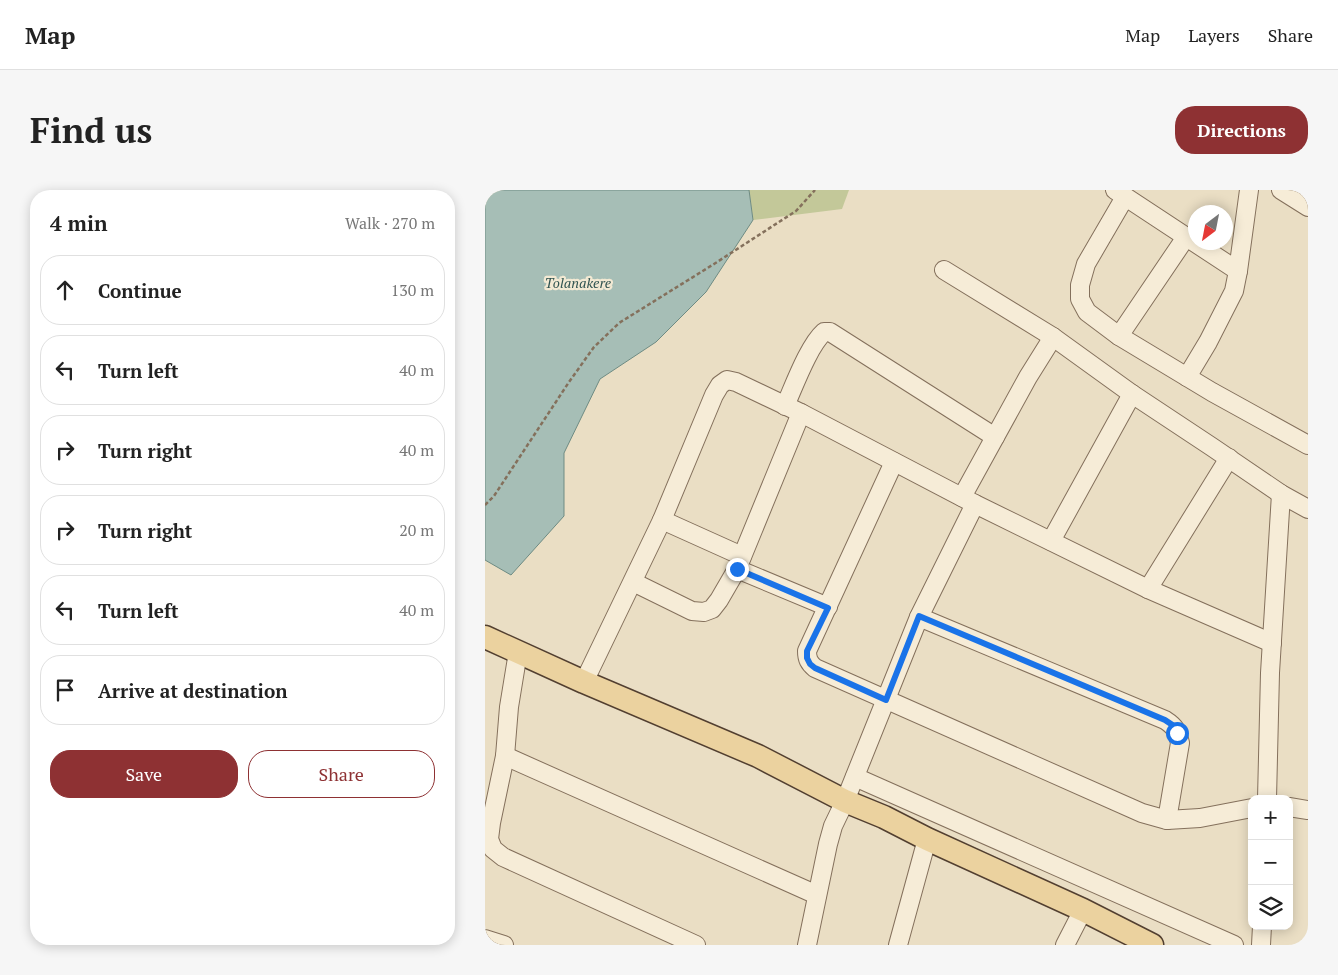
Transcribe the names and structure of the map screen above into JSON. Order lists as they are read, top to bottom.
{
  "water": ["Tolanakere"],
  "north": "bottom left",
  "page": {
    "header": "Map",
    "nav": ["Map", "Layers", "Share"],
    "buttons": [
      "Directions",
      ["Save", "Share"]
    ],
    "title": "Find us",
    "heading": ["4 min", "Walk · 270 m"],
    "list": [
      ["Continue", "130 m"],
      ["Turn left", "40 m"],
      ["Turn right", "40 m"],
      ["Turn right", "20 m"],
      ["Turn left", "40 m"],
      "Arrive at destination"
    ],
    "map_buttons": ["+", "−"]
  }
}
